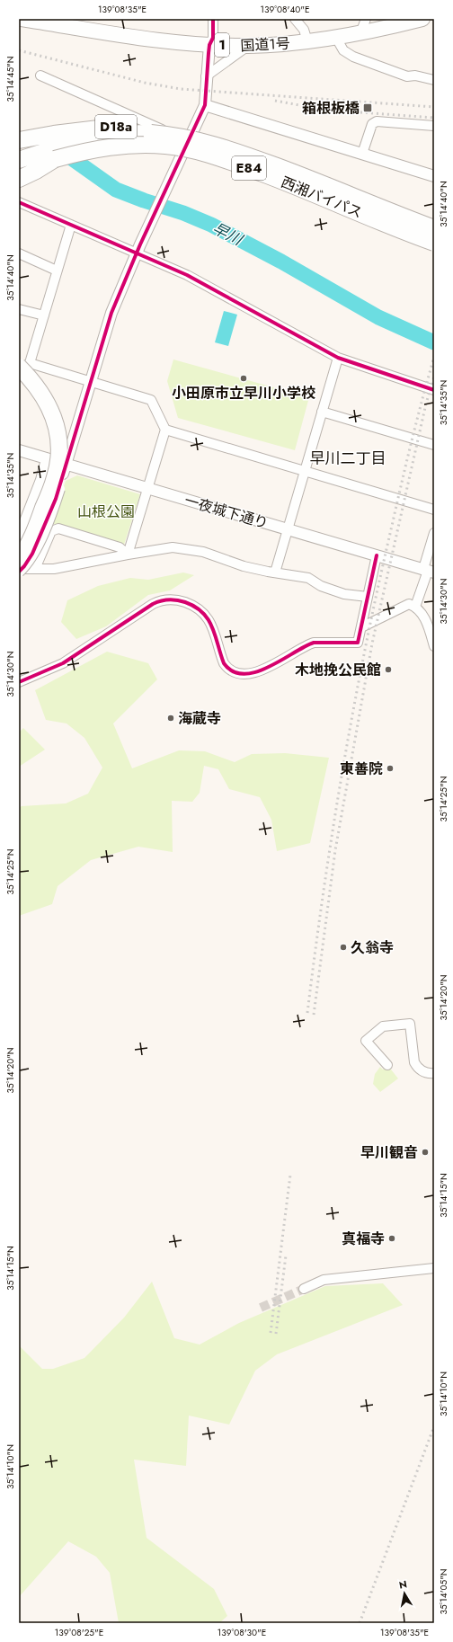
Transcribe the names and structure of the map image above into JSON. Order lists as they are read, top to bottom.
{
  "streets": {
    "highway": [
      "国道1号",
      "1",
      "D18a",
      "E84",
      "西湘バイパス"
    ],
    "street": ["一夜城下通り"]
  },
  "crossings": [
    ["D18a", "西湘バイパス"]
  ],
  "districts": ["早川二丁目"],
  "water": ["早川"],
  "parks": ["山根公園"],
  "places": {
    "transit": ["箱根板橋"],
    "other": [
      "小田原市立早川小学校",
      "木地挽公民館",
      "海蔵寺",
      "東善院",
      "久翁寺",
      "早川観音",
      "真福寺"
    ]
  },
  "north": "top",
  "coordinates": [
    "139°08'35\"E",
    "139°08'40\"E",
    "35°14'45\"N",
    "35°14'40\"N",
    "35°14'35\"N",
    "35°14'30\"N",
    "35°14'25\"N",
    "35°14'20\"N",
    "35°14'15\"N",
    "35°14'10\"N",
    "35°14'05\"N",
    "139°08'25\"E",
    "139°08'30\"E"
  ]
}
